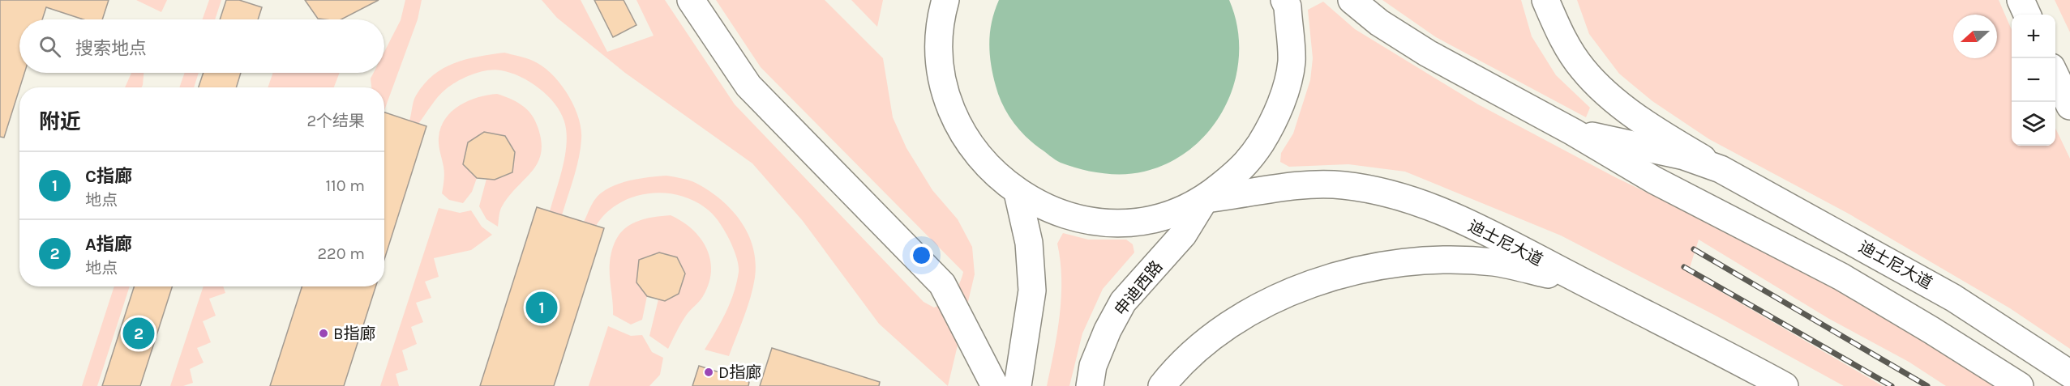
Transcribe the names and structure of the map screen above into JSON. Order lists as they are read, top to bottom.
{
  "streets": {
    "main road": ["迪士尼大道", "申迪西路"]
  },
  "crossings": [
    ["迪士尼大道", "申迪西路"]
  ],
  "places": ["B指廊", "D指廊"],
  "north": "left",
  "page": {
    "map_buttons": ["+", "−"],
    "search": "搜索地点",
    "heading": ["附近", "2个结果"],
    "list": [
      {
        "mark": "1",
        "name": "C指廊",
        "note": "地点",
        "value": "110 m"
      },
      {
        "mark": "2",
        "name": "A指廊",
        "note": "地点",
        "value": "220 m"
      }
    ],
    "pins": ["1", "2"]
  }
}
